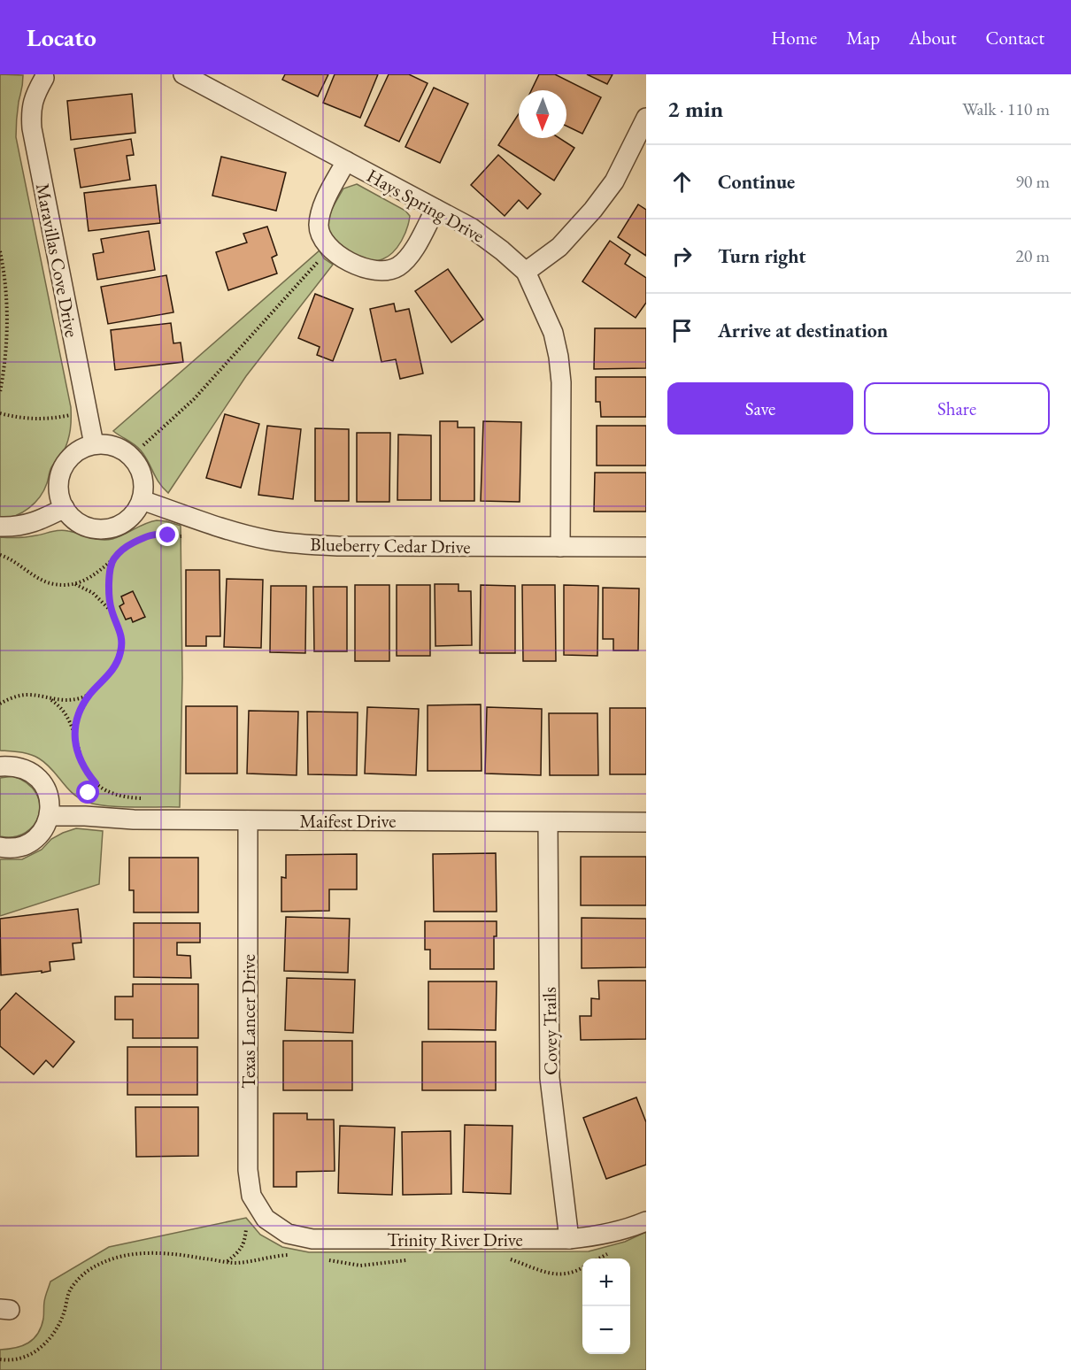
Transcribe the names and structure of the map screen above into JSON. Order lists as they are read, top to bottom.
{
  "streets": {
    "street": [
      "Hays Spring Drive",
      "Maravillas Cove Drive",
      "Blueberry Cedar Drive",
      "Maifest Drive",
      "Texas Lancer Drive",
      "Covey Trails",
      "Trinity River Drive"
    ]
  },
  "crossings": [
    ["Hays Spring Drive", "Blueberry Cedar Drive"],
    ["Maravillas Cove Drive", "Blueberry Cedar Drive"],
    ["Maifest Drive", "Texas Lancer Drive"],
    ["Maifest Drive", "Covey Trails"],
    ["Texas Lancer Drive", "Trinity River Drive"],
    ["Covey Trails", "Trinity River Drive"]
  ],
  "north": "bottom",
  "page": {
    "header": "Locato",
    "nav": [
      "Home",
      "Map",
      "About",
      "Contact"
    ],
    "heading": ["2 min", "Walk · 110 m"],
    "list": [
      ["Continue", "90 m"],
      ["Turn right", "20 m"],
      "Arrive at destination"
    ],
    "buttons": ["Save", "Share"],
    "map_buttons": ["+", "−"]
  }
}
